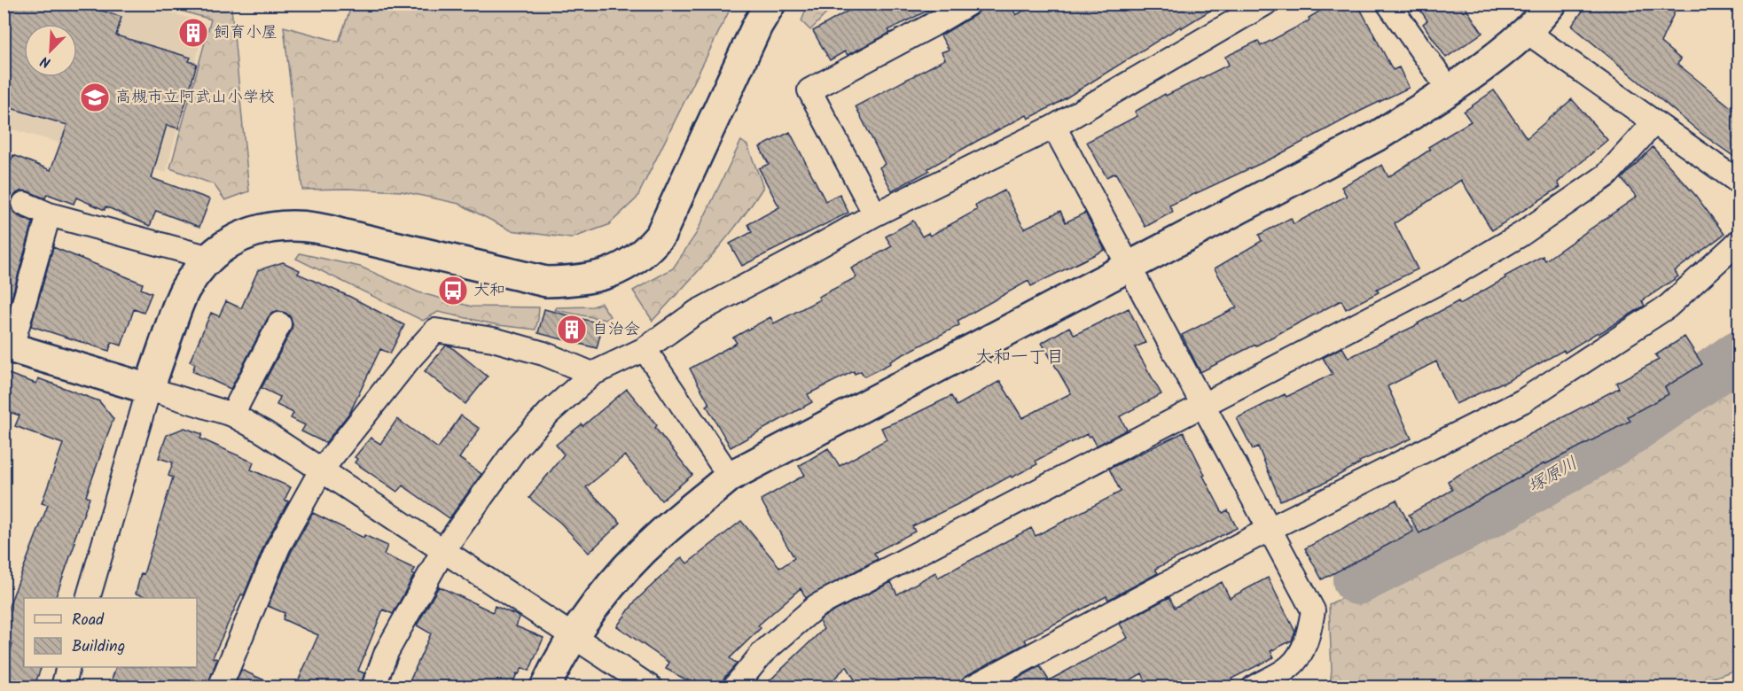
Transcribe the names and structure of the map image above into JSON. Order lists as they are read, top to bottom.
{
  "districts": ["大和一丁目"],
  "water": ["塚原川"],
  "places": {
    "building": ["飼育小屋", "自治会"],
    "school or university": ["高槻市立阿武山小学校"],
    "bus stop": ["大和"]
  },
  "legend": ["Road", "Building"],
  "north": "bottom left"
}
